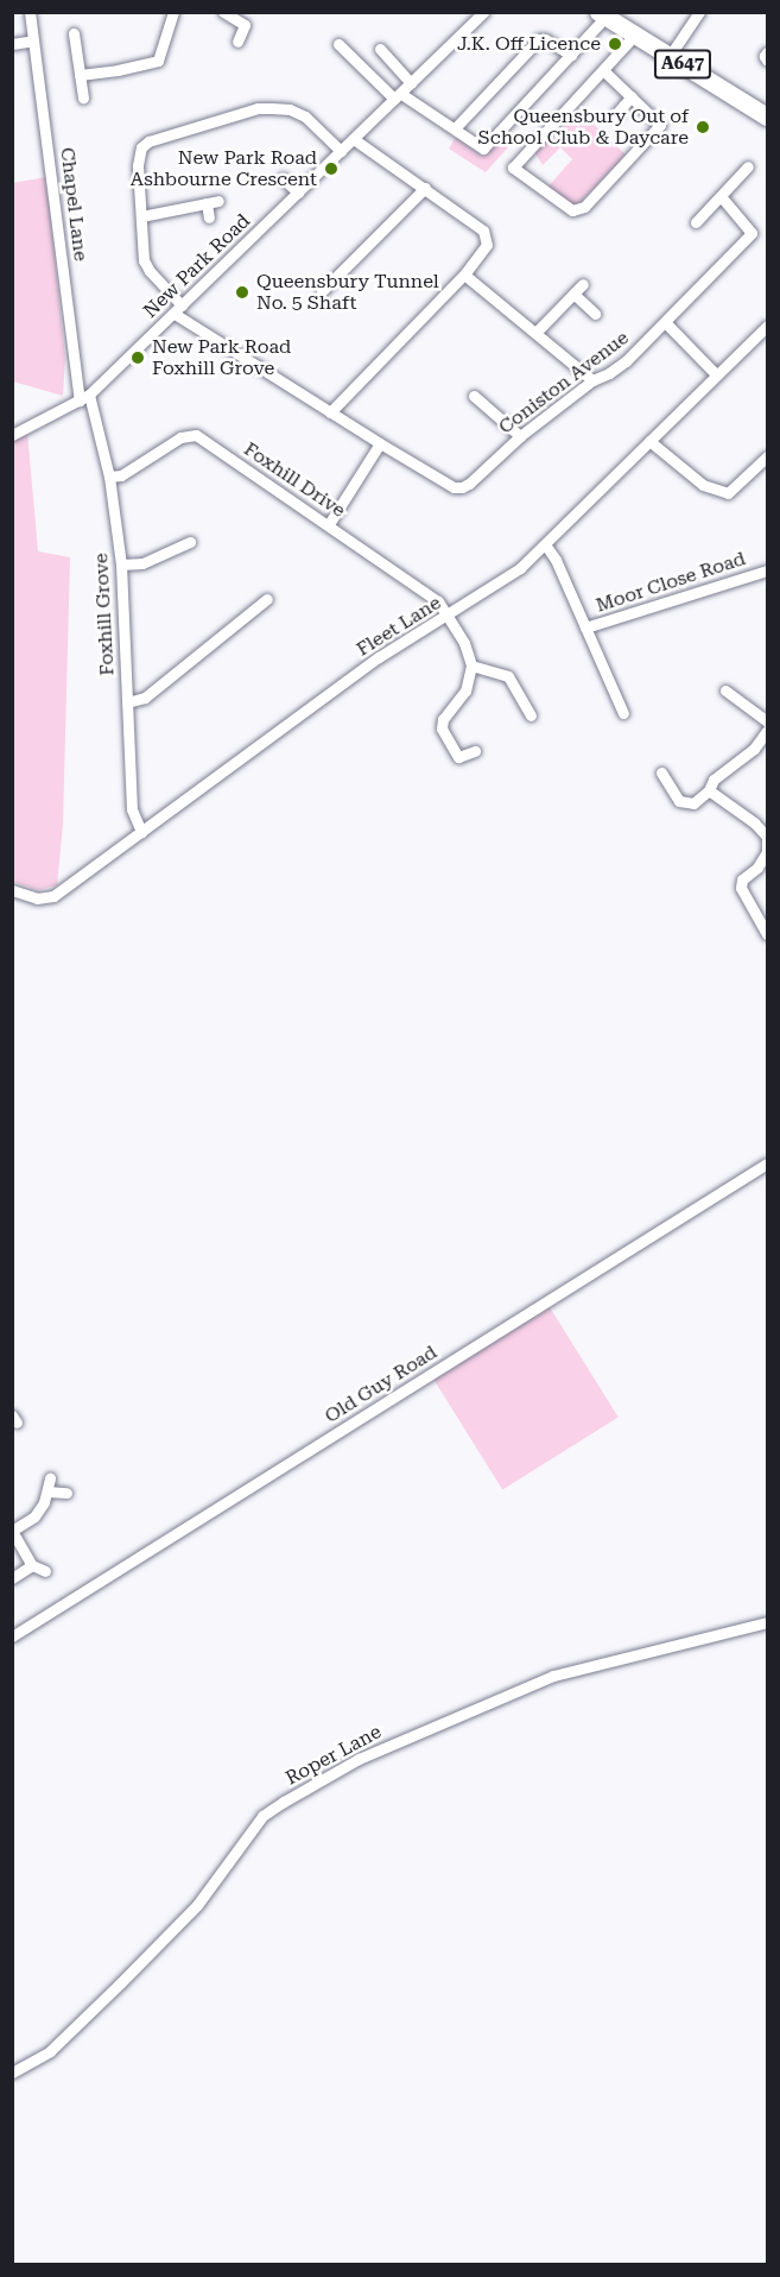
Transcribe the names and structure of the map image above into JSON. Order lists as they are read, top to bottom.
{
  "streets": {
    "main road": ["A647"],
    "street": [
      "Chapel Lane",
      "New Park Road",
      "Coniston Avenue",
      "Foxhill Drive",
      "Moor Close Road",
      "Foxhill Grove",
      "Fleet Lane",
      "Old Guy Road",
      "Roper Lane"
    ]
  },
  "crossings": [
    ["Chapel Lane", "New Park Road"],
    ["Chapel Lane", "Foxhill Grove"],
    ["New Park Road", "Foxhill Grove"],
    ["Foxhill Drive", "Foxhill Grove"],
    ["Foxhill Drive", "Fleet Lane"],
    ["Foxhill Grove", "Fleet Lane"]
  ],
  "places": [
    "J.K. Off Licence",
    "Queensbury Out of School Club & Daycare",
    "New Park Road Ashbourne Crescent",
    "Queensbury Tunnel No. 5 Shaft",
    "New Park Road Foxhill Grove"
  ]
}
